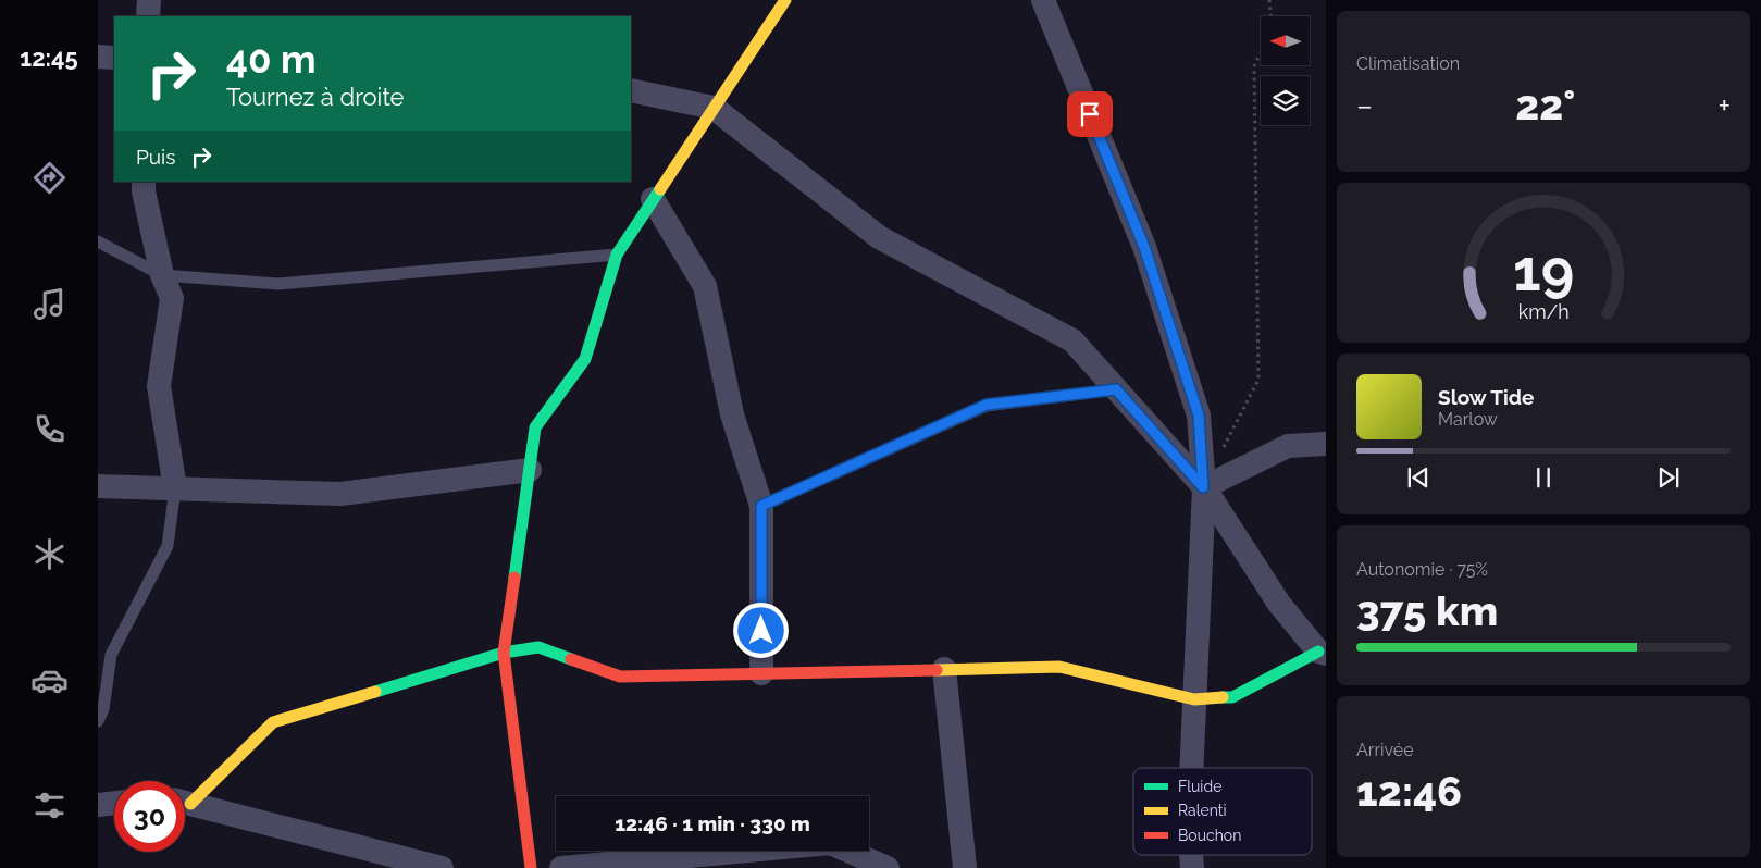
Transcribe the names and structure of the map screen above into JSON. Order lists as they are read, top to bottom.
{
  "legend": ["Fluide", "Ralenti", "Bouchon"],
  "north": "left",
  "page": {
    "tabs": "12:45",
    "tile": [
      "Climatisation",
      ["Autonomie · 75%", "375 km"],
      ["Arrivée", "12:46"]
    ],
    "turn": ["40 m", "Tournez à droite"],
    "heat": ["−", "22°", "+"],
    "then": "Puis",
    "song": ["Slow Tide", "Marlow"],
    "limit": "30",
    "trip": "12:46 · 1 min · 330 m",
    "gauge": ["19", "km/h"]
  }
}
